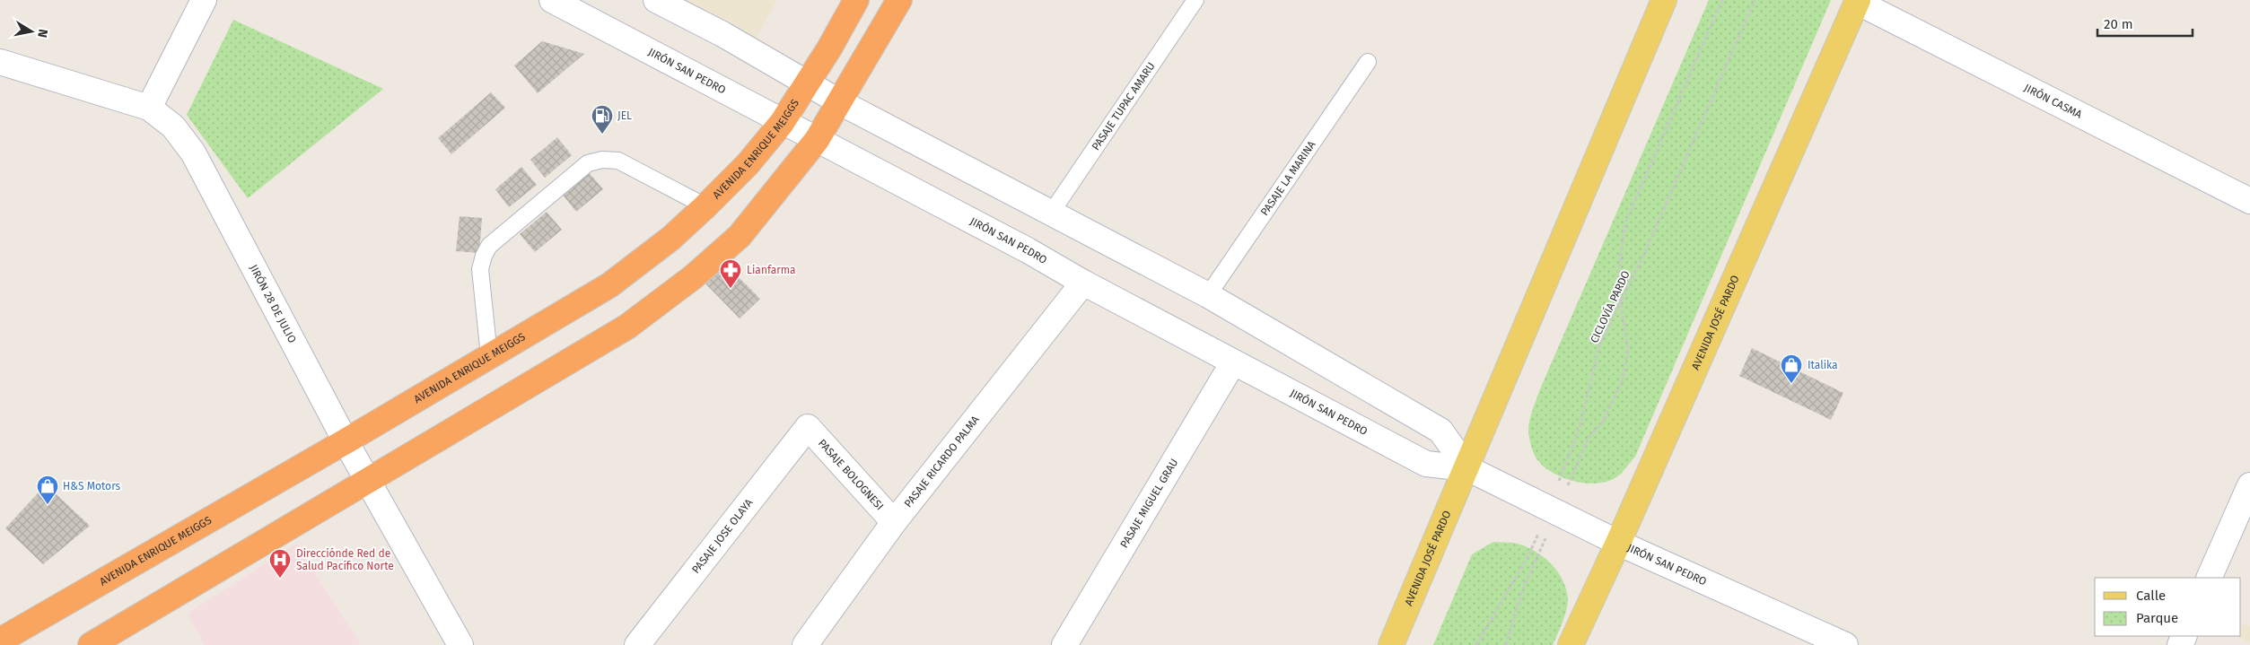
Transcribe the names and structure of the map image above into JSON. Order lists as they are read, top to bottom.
{
  "streets": {
    "highway": ["AVENIDA ENRIQUE MEIGGS"],
    "main road": ["AVENIDA JOSÉ PARDO"],
    "street": [
      "JIRÓN SAN PEDRO",
      "JIRÓN CASMA",
      "JIRÓN 28 DE JULIO",
      "PASAJE RICARDO PALMA",
      "PASAJE BOLOGNESI",
      "PASAJE MIGUEL GRAU",
      "PASAJE JOSE OLAYA"
    ],
    "lane": ["PASAJE TUPAC AMARU", "PASAJE LA MARINA"],
    "path": ["CICLOVÍA PARDO"]
  },
  "crossings": [
    ["JIRÓN SAN PEDRO", "PASAJE TUPAC AMARU"],
    ["JIRÓN SAN PEDRO", "AVENIDA ENRIQUE MEIGGS"],
    ["JIRÓN SAN PEDRO", "PASAJE LA MARINA"],
    ["JIRÓN SAN PEDRO", "CICLOVÍA PARDO"],
    ["JIRÓN SAN PEDRO", "AVENIDA JOSÉ PARDO"],
    ["JIRÓN SAN PEDRO", "PASAJE RICARDO PALMA"],
    ["JIRÓN SAN PEDRO", "PASAJE MIGUEL GRAU"],
    ["JIRÓN CASMA", "AVENIDA JOSÉ PARDO"],
    ["AVENIDA ENRIQUE MEIGGS", "JIRÓN 28 DE JULIO"],
    ["PASAJE RICARDO PALMA", "PASAJE BOLOGNESI"],
    ["PASAJE BOLOGNESI", "PASAJE JOSE OLAYA"]
  ],
  "places": {
    "fuel station": ["JEL"],
    "pharmacy": ["Lianfarma"],
    "shop": ["Italika", "H&S Motors"],
    "hospital": ["Direcciónde Red de Salud Pacífico Norte"]
  },
  "legend": ["Calle", "Parque"],
  "scale_bar": "20 m",
  "north": "right"
}
